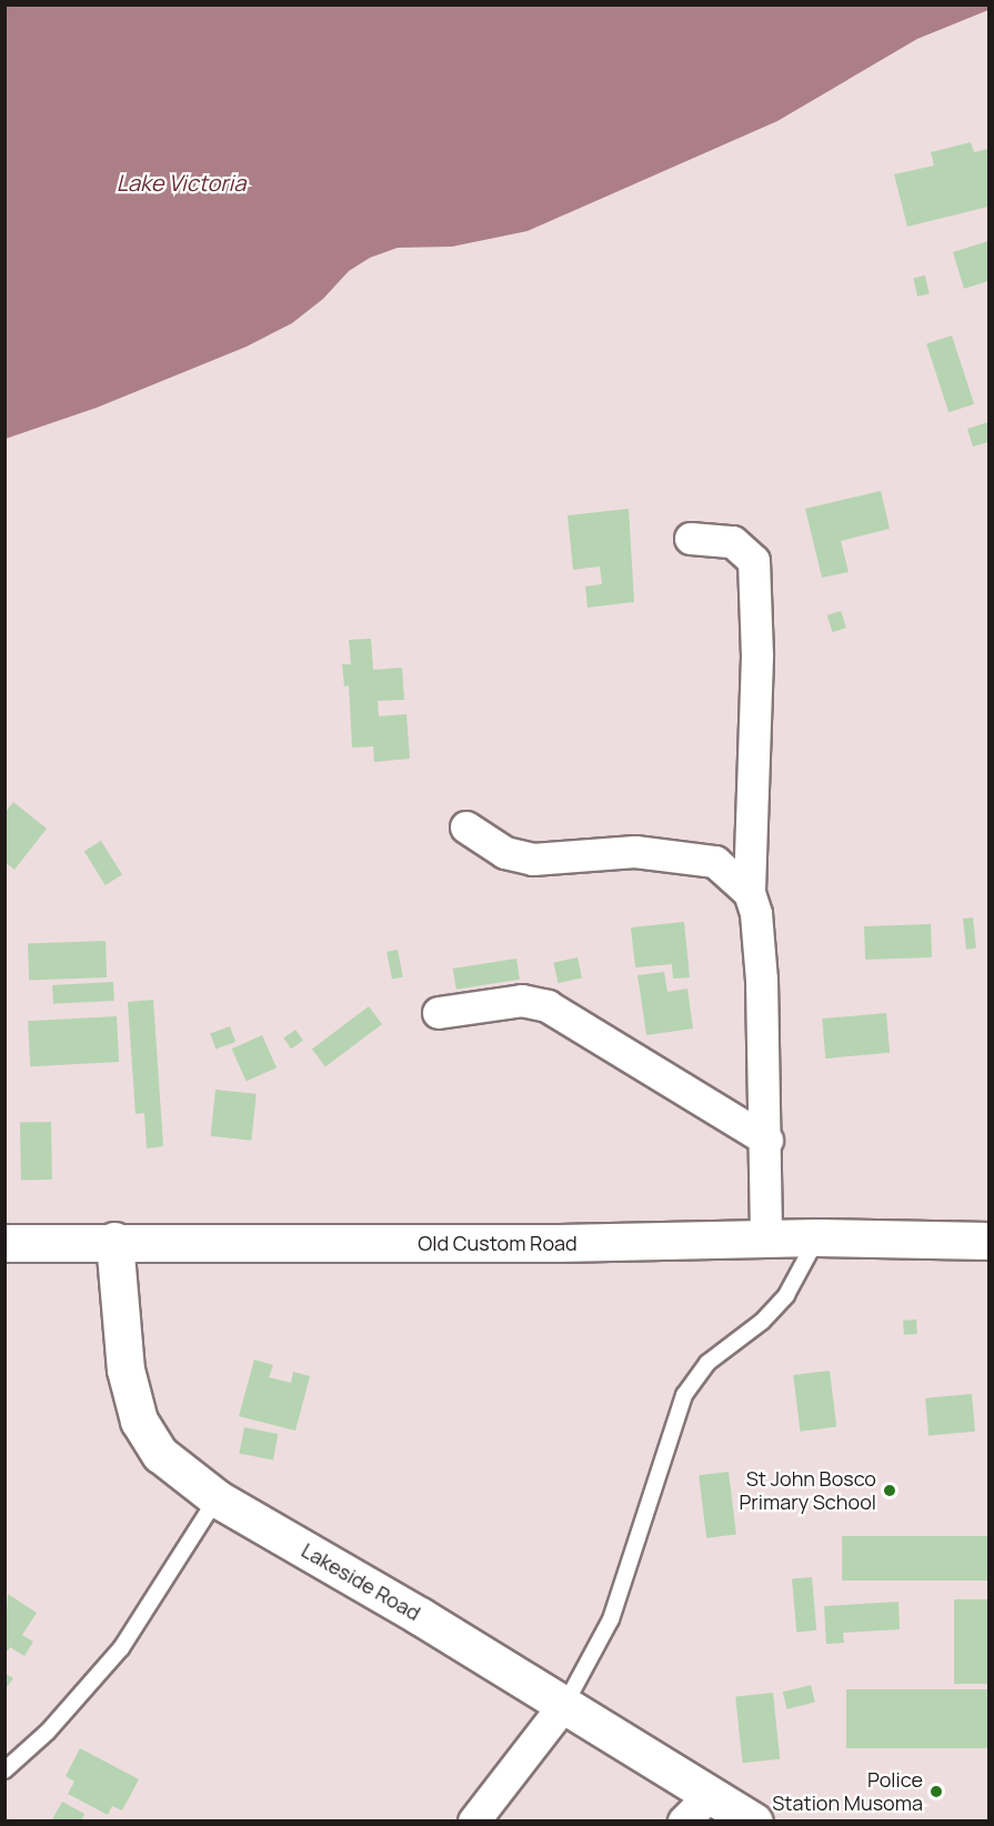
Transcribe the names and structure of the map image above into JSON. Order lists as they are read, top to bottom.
{
  "streets": {
    "street": ["Old Custom Road", "Lakeside Road"]
  },
  "crossings": [
    ["Old Custom Road", "Lakeside Road"]
  ],
  "water": ["Lake Victoria"],
  "places": ["St John Bosco Primary School", "Police Station Musoma"]
}
